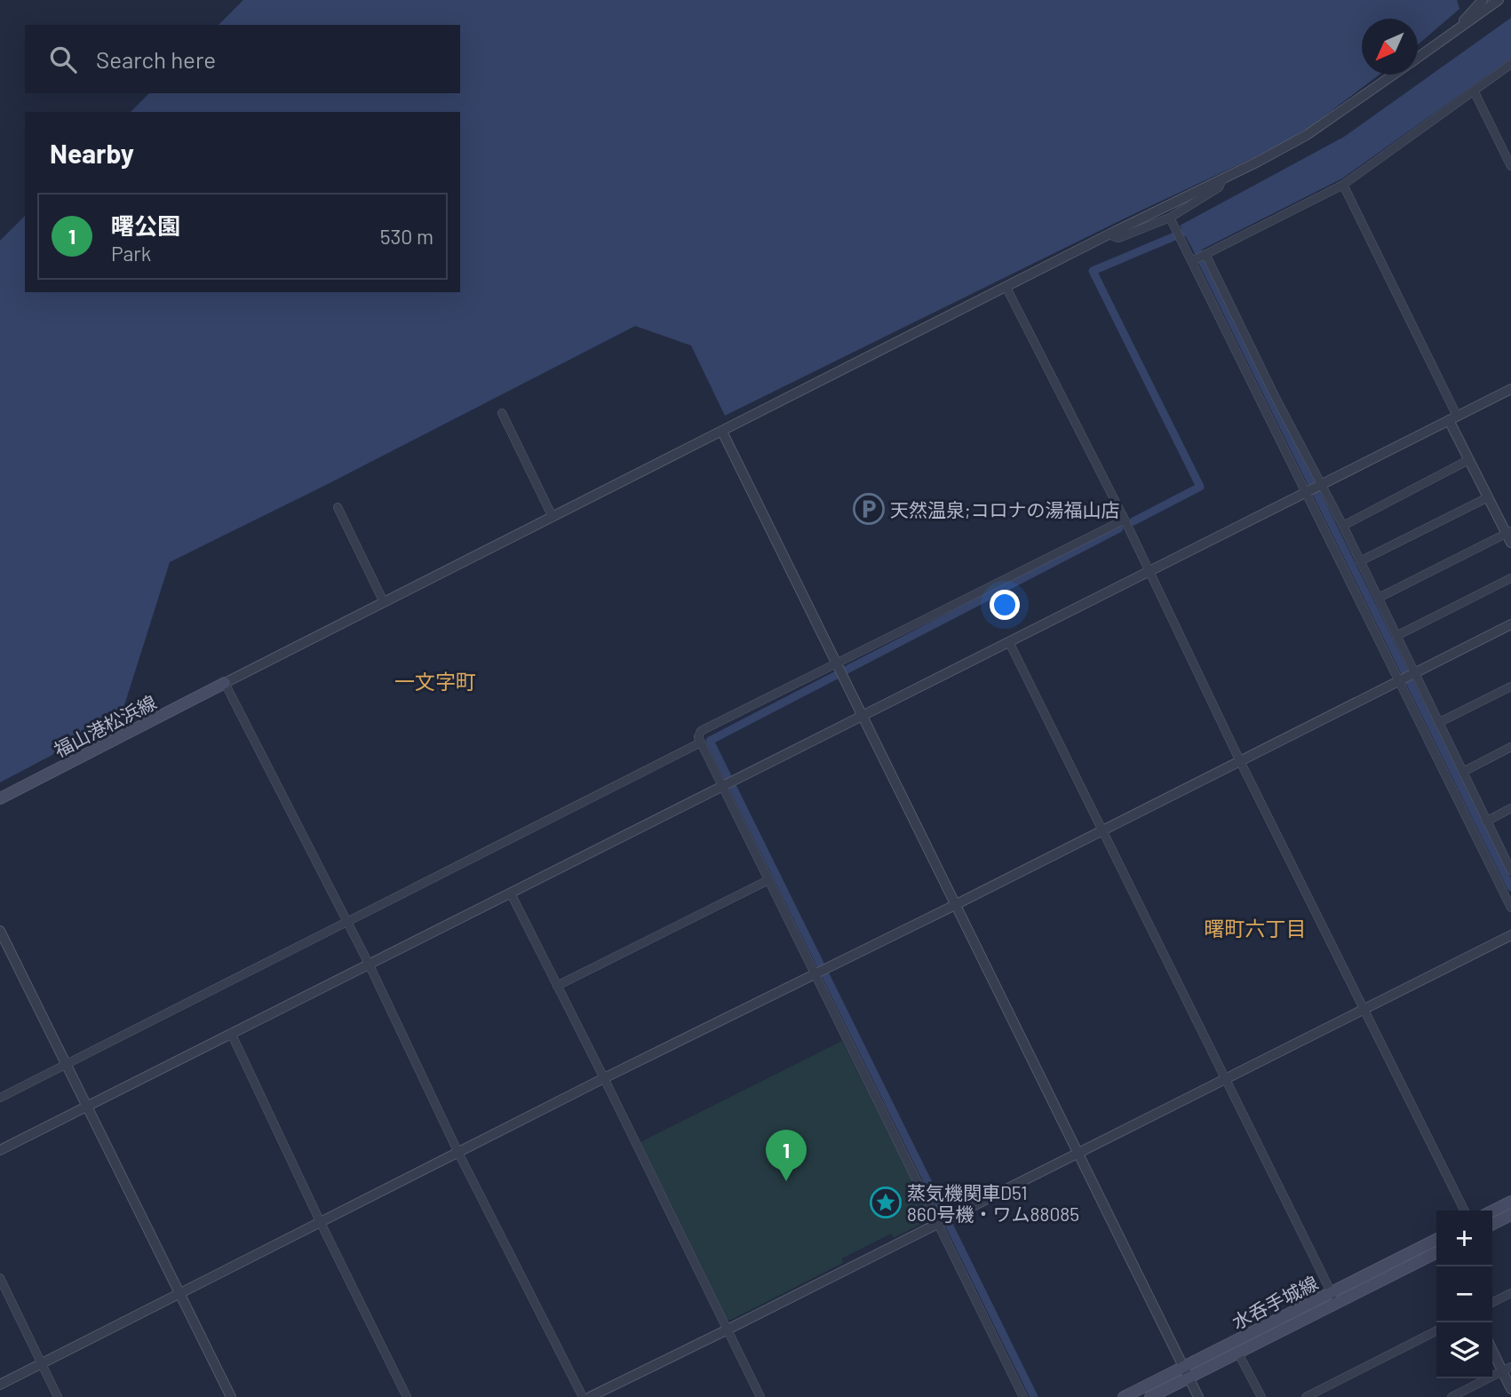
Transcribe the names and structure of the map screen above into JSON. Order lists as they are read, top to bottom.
{
  "streets": {
    "main road": ["福山港松浜線", "水呑手城線"]
  },
  "districts": ["一文字町", "曙町六丁目"],
  "places": {
    "parking": ["天然温泉;コロナの湯福山店"],
    "place": ["蒸気機関車D51 860号機・ワム88085"]
  },
  "north": "bottom left",
  "page": {
    "search": "Search here",
    "heading": "Nearby",
    "list": [
      {
        "mark": "1",
        "name": "曙公園",
        "note": "Park",
        "value": "530 m"
      }
    ],
    "pins": "1",
    "map_buttons": ["+", "−"]
  }
}
